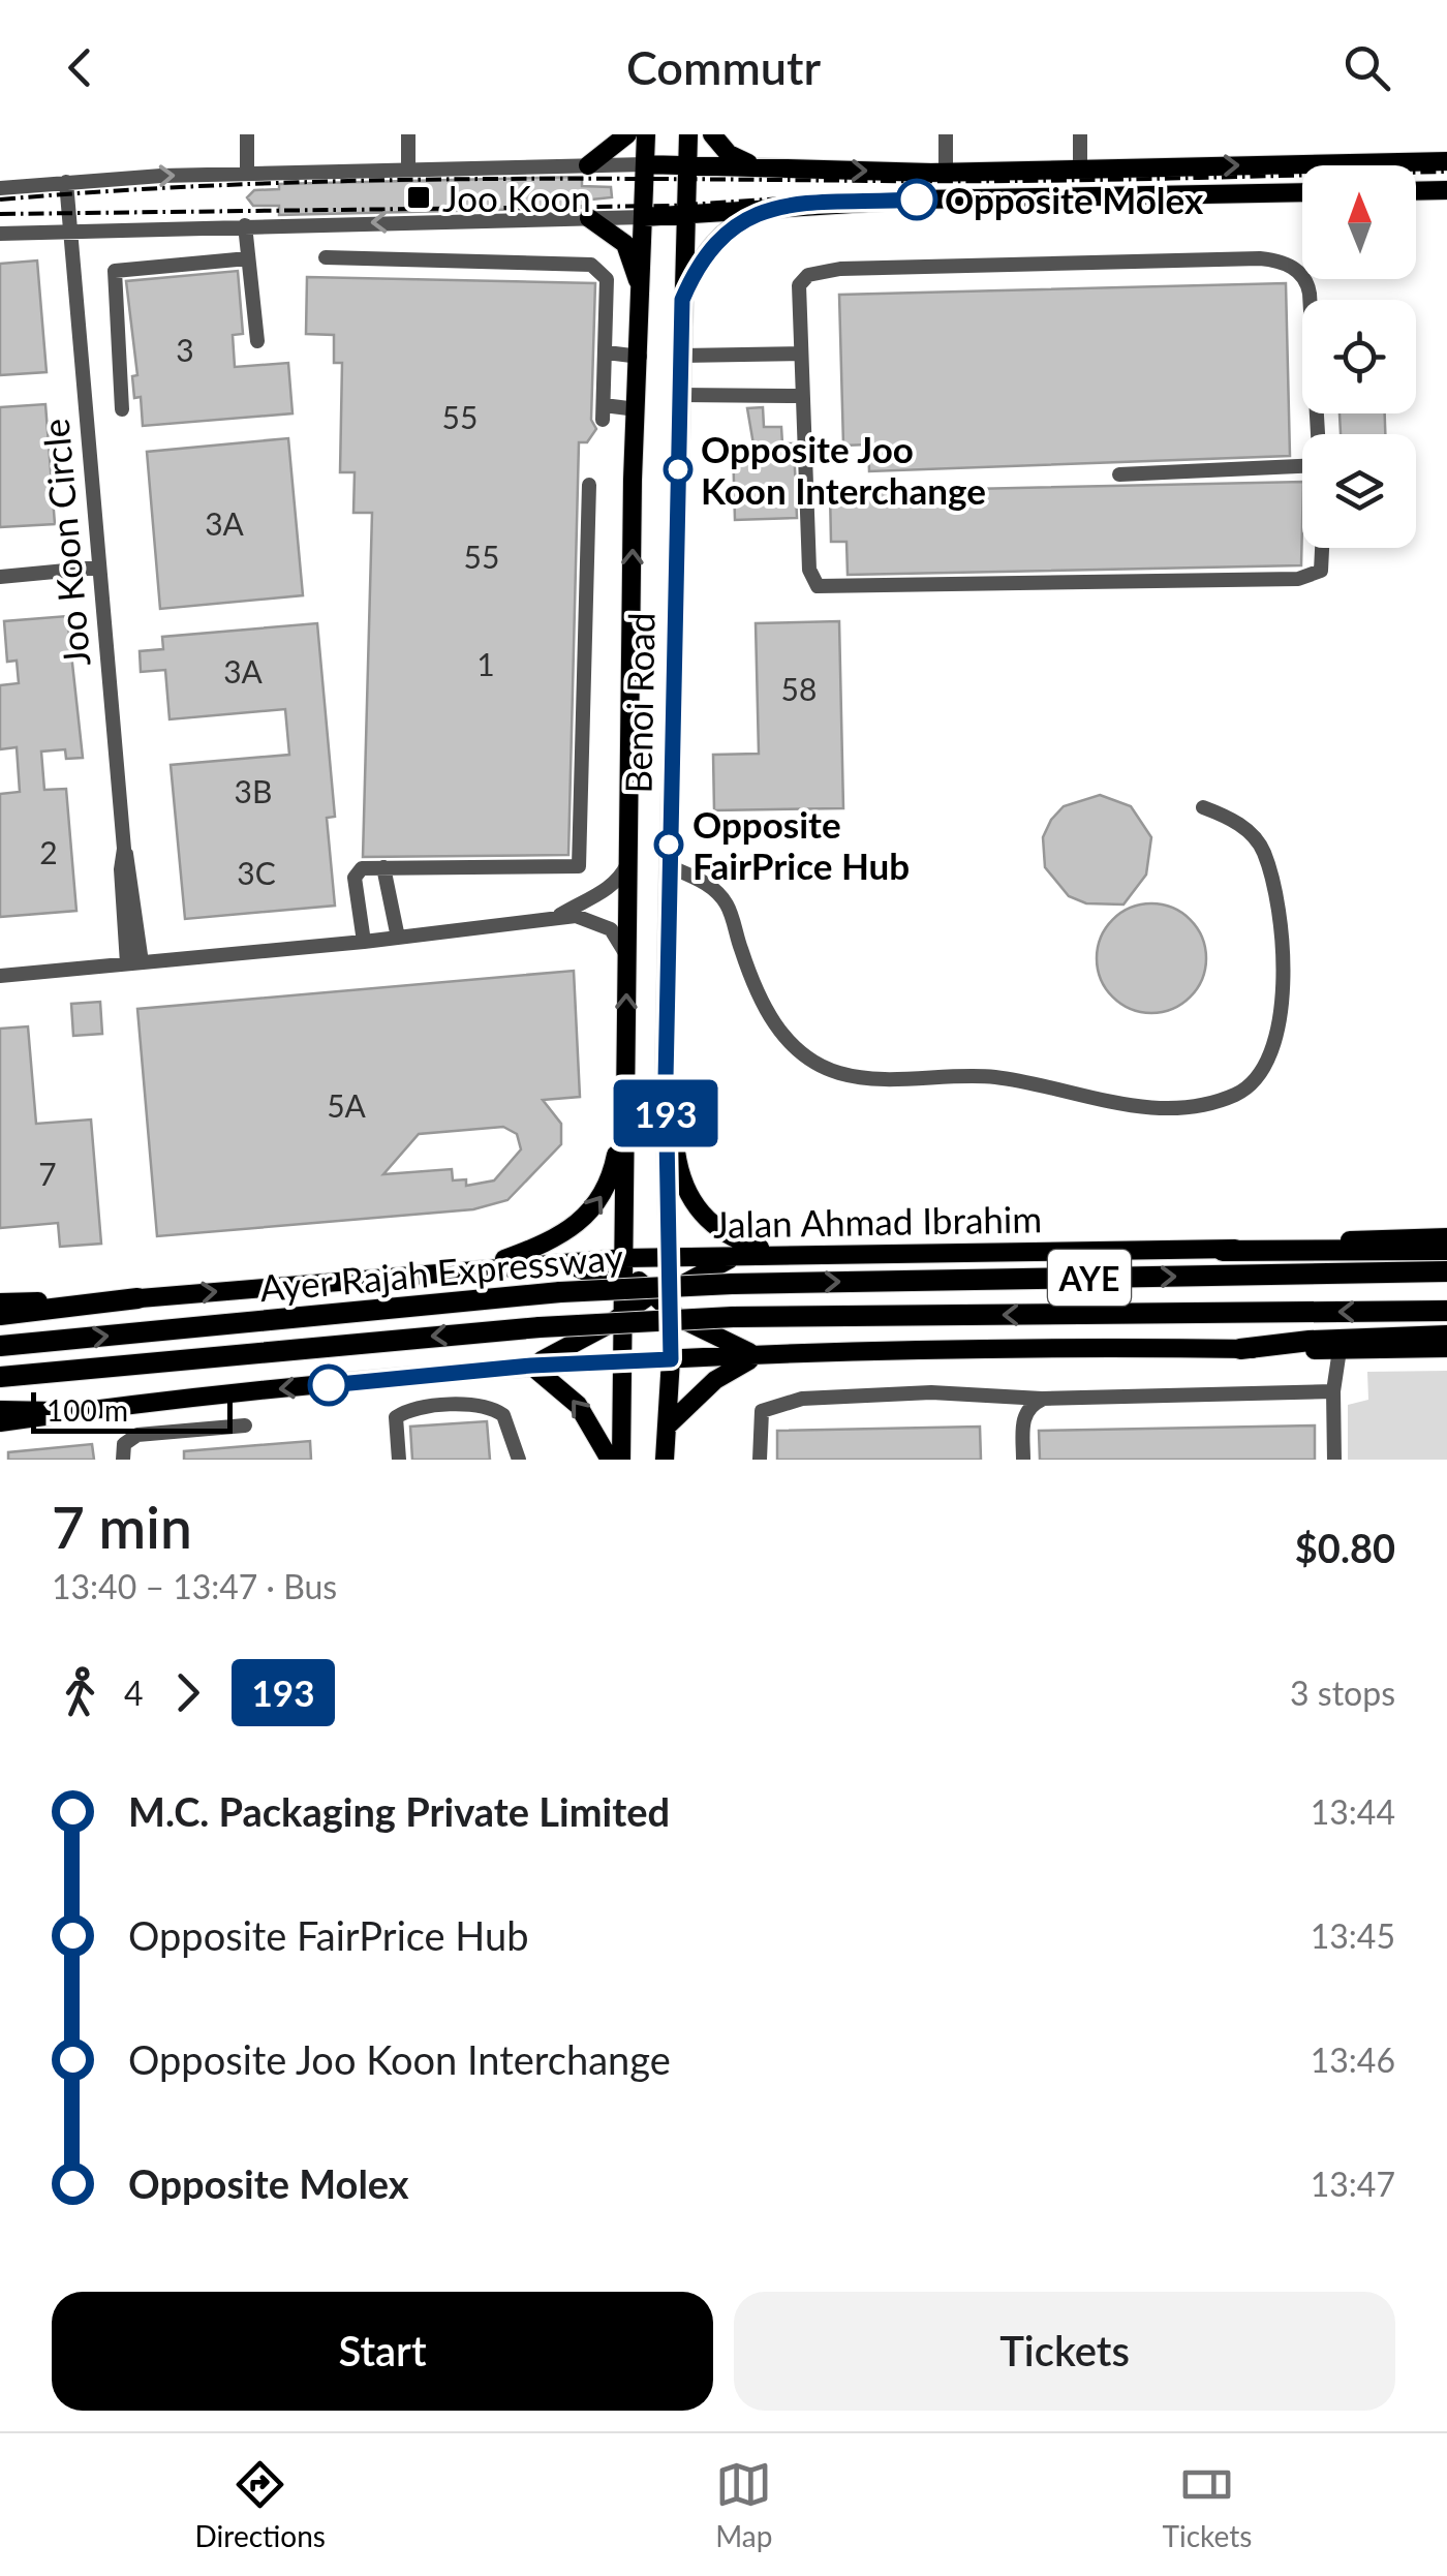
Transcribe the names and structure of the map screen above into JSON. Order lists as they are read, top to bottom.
{
  "streets": {
    "highway": ["Ayer Rajah Expressway", "AYE"],
    "main road": ["Benoi Road", "Jalan Ahmad Ibrahim"],
    "street": ["Joo Koon Circle"]
  },
  "crossings": [
    ["Benoi Road", "Jalan Ahmad Ibrahim"]
  ],
  "places": {
    "transit": ["Joo Koon"],
    "other": ["Opposite Molex", "Opposite Joo Koon Interchange", "Opposite FairPrice Hub"]
  },
  "lines": ["bus line 193"],
  "house_numbers": [
    "3",
    "55",
    "3A",
    "55",
    "1",
    "3A",
    "58",
    "3B",
    "2",
    "3C",
    "5A",
    "7"
  ],
  "scale_bar": "100 m",
  "north": "top",
  "page": {
    "header": "Commutr",
    "on_map": "193",
    "scale": "100 m",
    "heading": ["7 min", "13:40 – 13:47 · Bus", "$0.80"],
    "legs": ["4", "193", "3 stops"],
    "list": [
      {
        "name": "M.C. Packaging Private Limited",
        "value": "13:44"
      },
      {
        "name": "Opposite FairPrice Hub",
        "value": "13:45"
      },
      {
        "name": "Opposite Joo Koon Interchange",
        "value": "13:46"
      },
      {
        "name": "Opposite Molex",
        "value": "13:47"
      }
    ],
    "buttons": ["Start", "Tickets"],
    "tabs": ["Directions", "Map", "Tickets"]
  }
}
